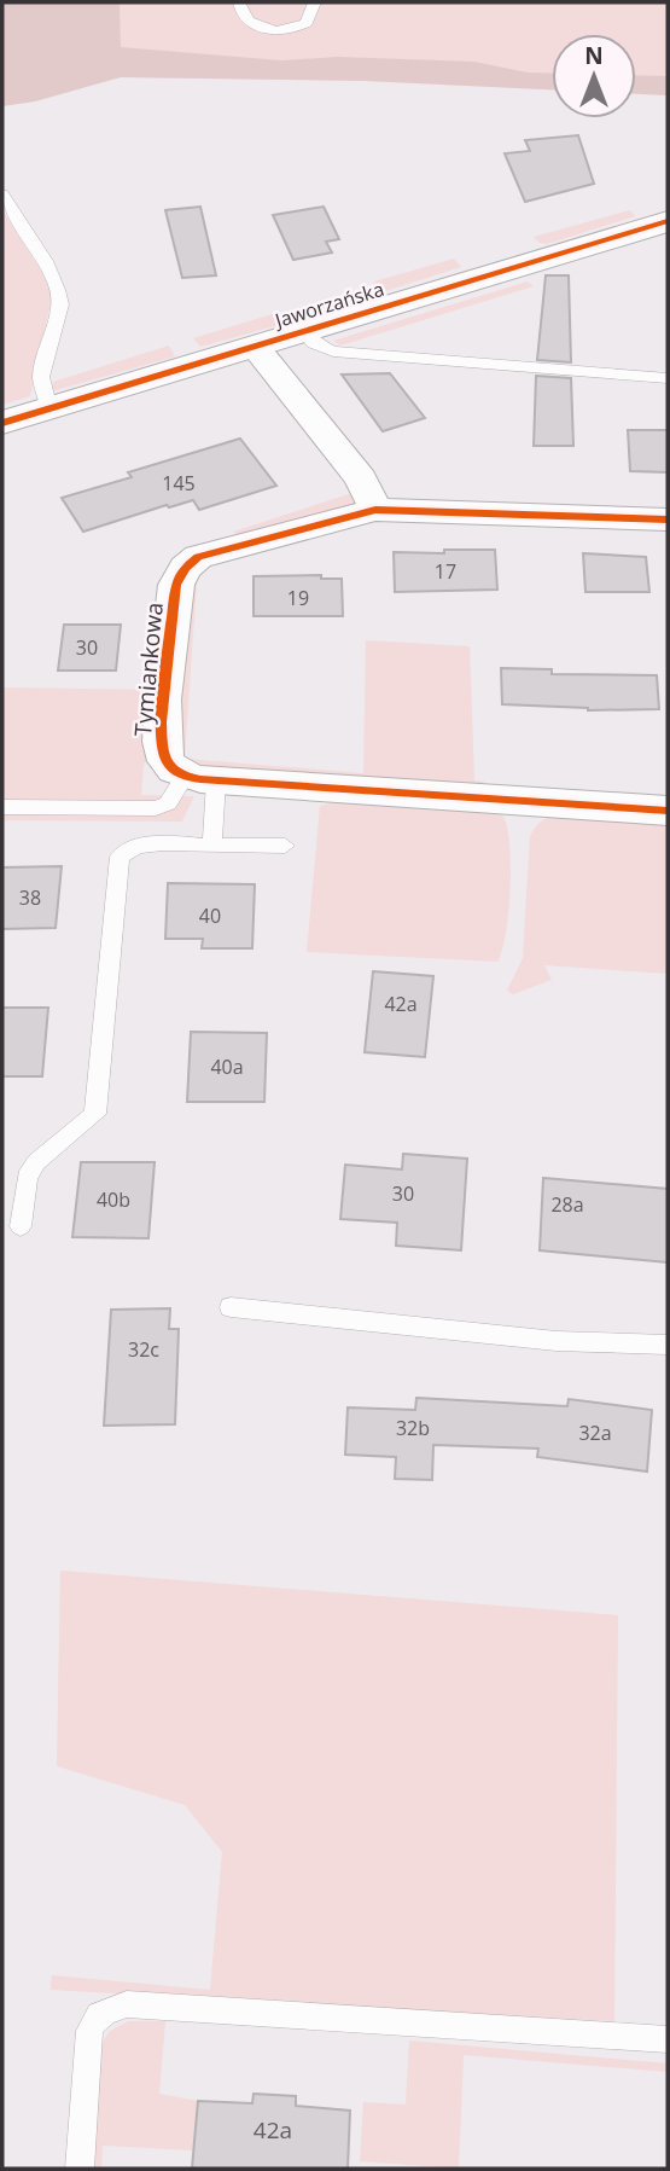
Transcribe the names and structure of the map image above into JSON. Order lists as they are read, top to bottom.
{
  "streets": {
    "street": ["Jaworzańska", "Tymiankowa"]
  },
  "house_numbers": [
    "145",
    "17",
    "19",
    "30",
    "38",
    "40",
    "42a",
    "40a",
    "30",
    "40b",
    "28a",
    "32c",
    "32b",
    "32a",
    "42a"
  ],
  "north": "top"
}
